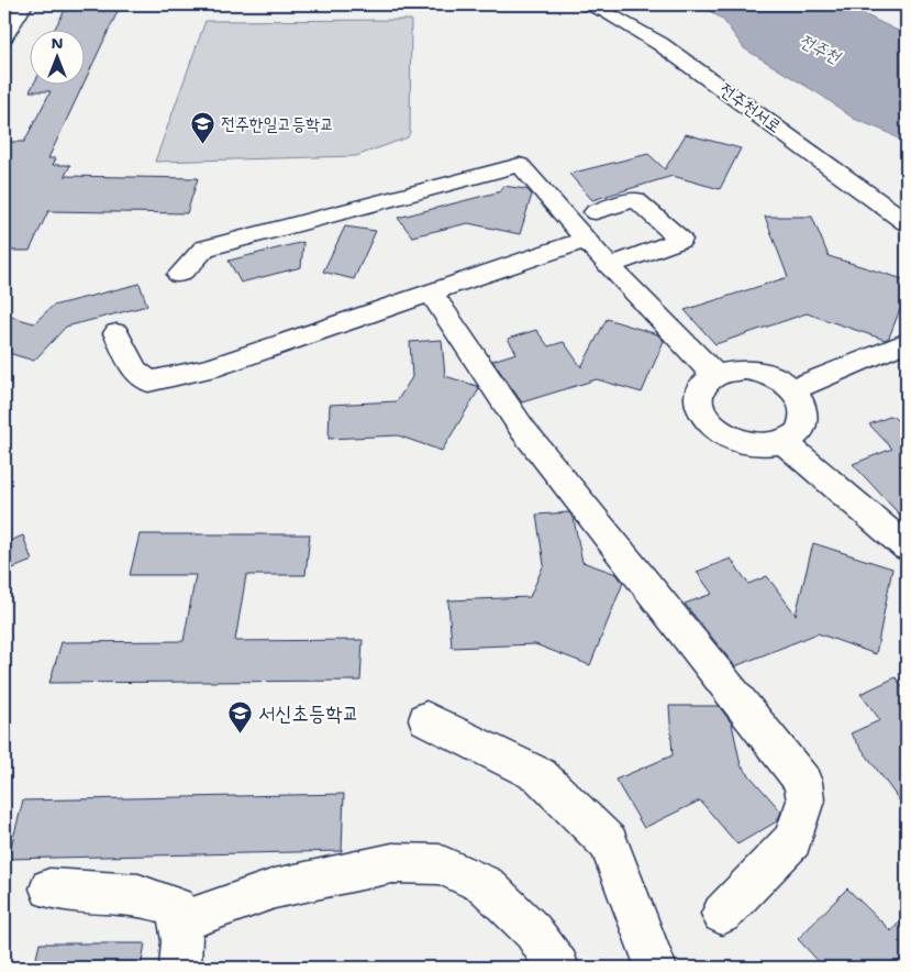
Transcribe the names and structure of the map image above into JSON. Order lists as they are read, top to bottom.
{
  "streets": {
    "street": ["전주천서로"]
  },
  "water": ["전주천"],
  "places": {
    "school or university": ["전주한일고등학교", "서신초등학교"]
  },
  "north": "top"
}
